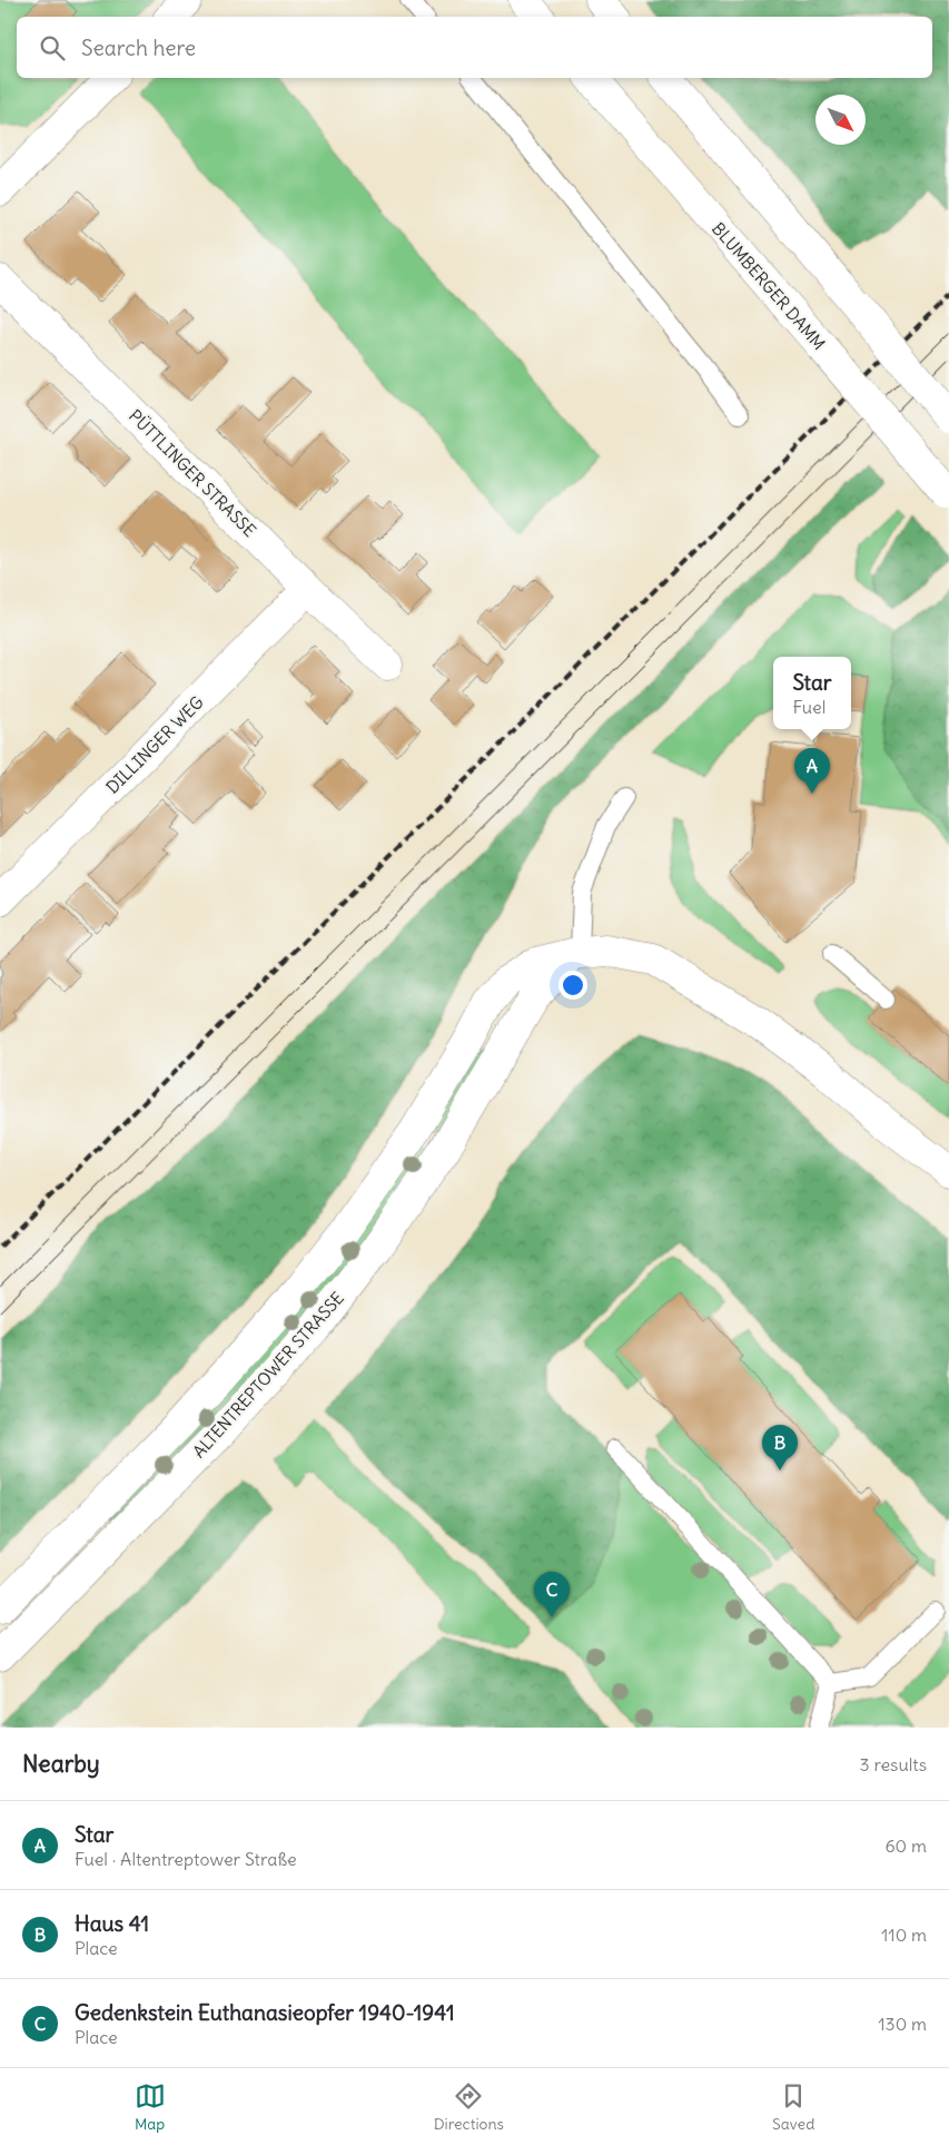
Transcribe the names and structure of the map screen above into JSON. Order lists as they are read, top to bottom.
{
  "streets": {
    "main road": [
      "BLUMBERGER DAMM",
      "PÜTTLINGER STRASSE",
      "DILLINGER WEG",
      "ALTENTREPTOWER STRASSE"
    ]
  },
  "crossings": [
    ["PÜTTLINGER STRASSE", "DILLINGER WEG"]
  ],
  "north": "bottom right",
  "page": {
    "search": "Search here",
    "popup": ["Star", "Fuel"],
    "pins": ["A", "B", "C"],
    "heading": ["Nearby", "3 results"],
    "list": [
      {
        "mark": "A",
        "name": "Star",
        "note": "Fuel · Altentreptower Straße",
        "value": "60 m"
      },
      {
        "mark": "B",
        "name": "Haus 41",
        "note": "Place",
        "value": "110 m"
      },
      {
        "mark": "C",
        "name": "Gedenkstein Euthanasieopfer 1940-1941",
        "note": "Place",
        "value": "130 m"
      }
    ],
    "nav": ["Map", "Directions", "Saved"]
  }
}
